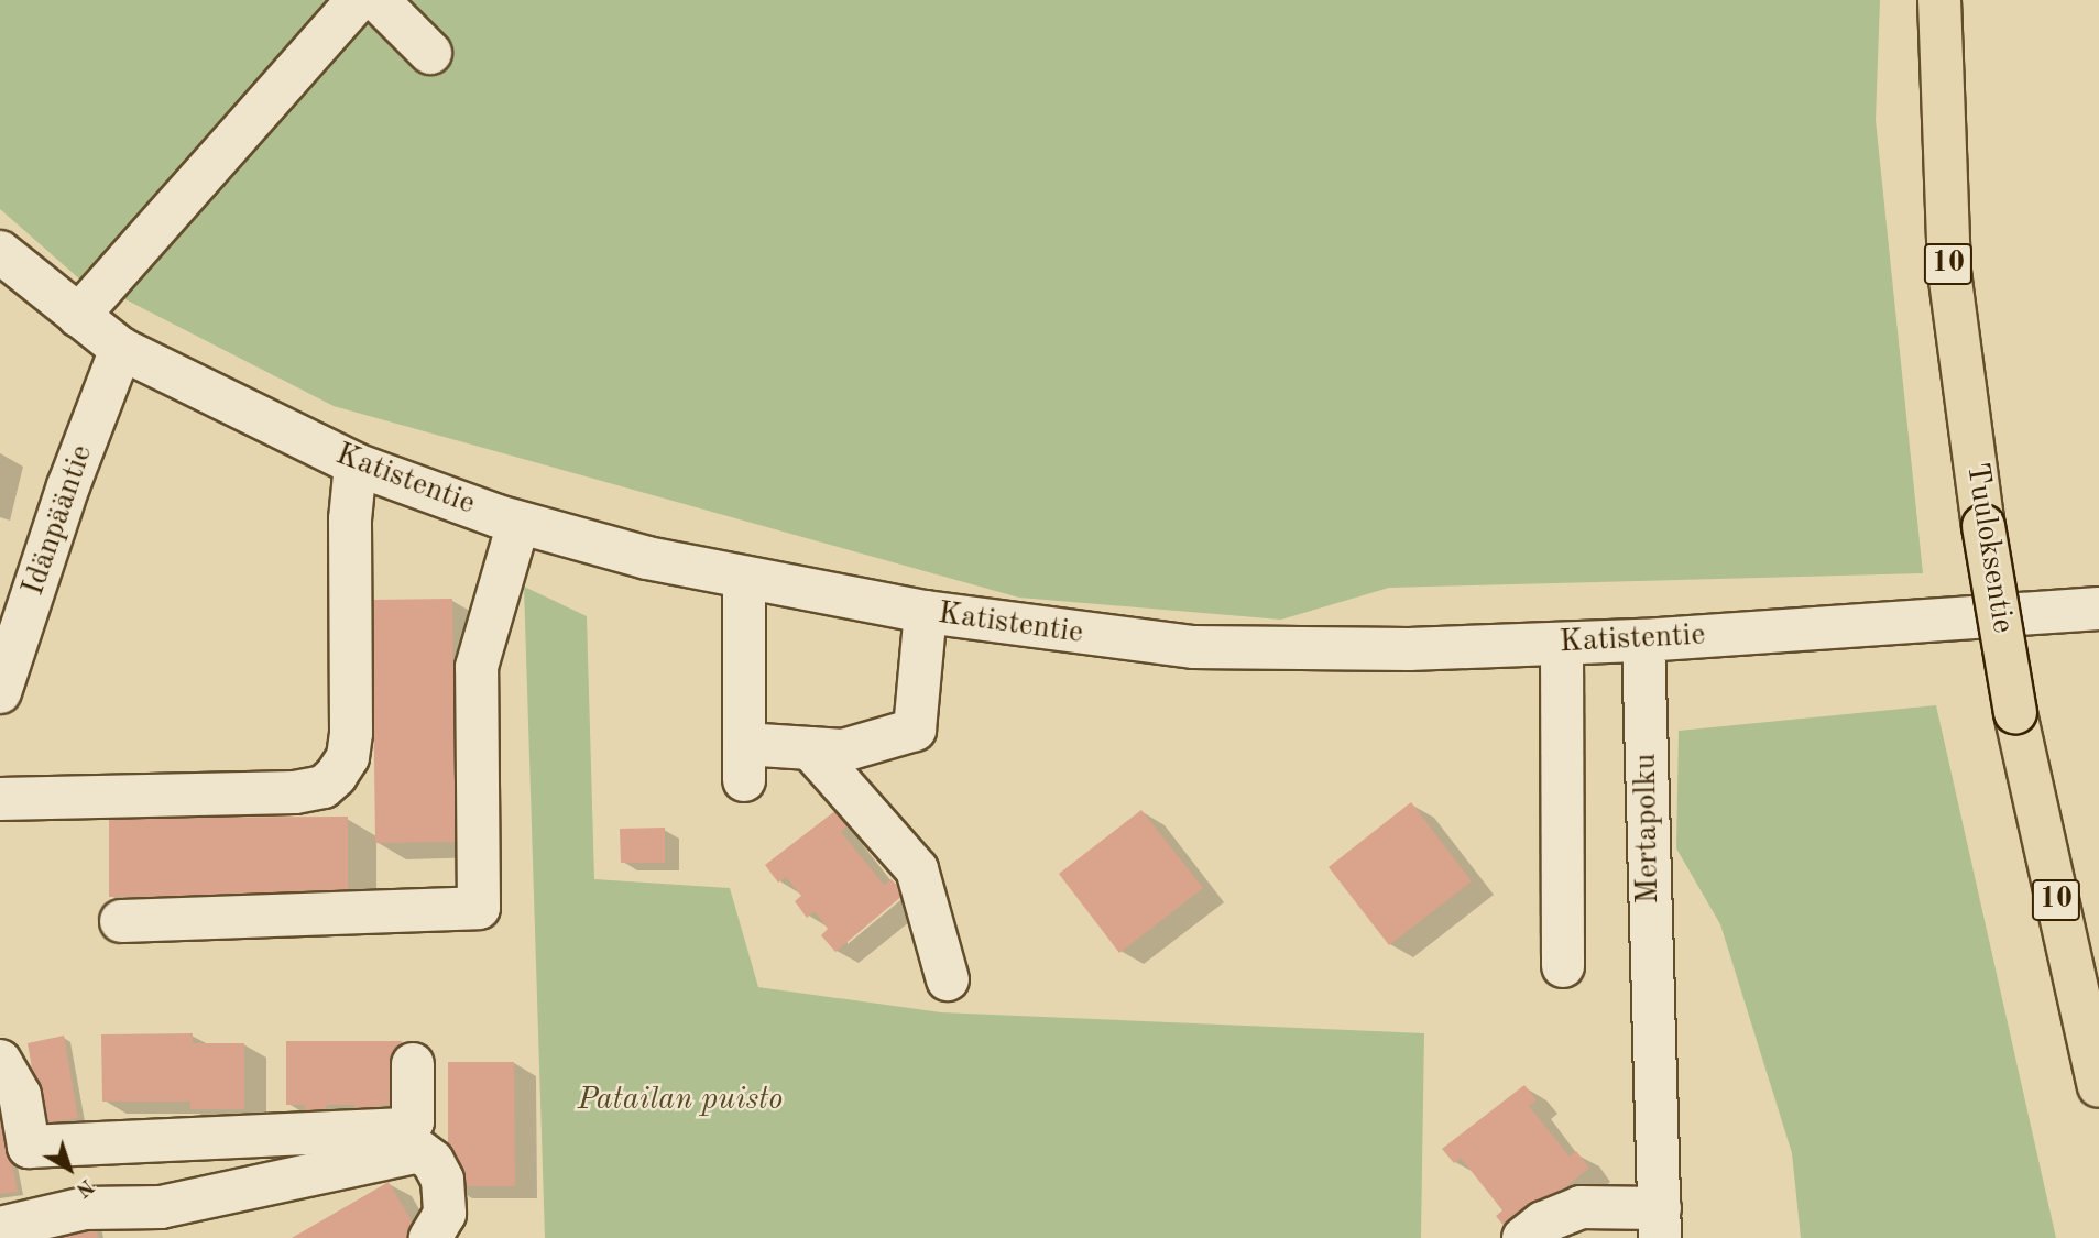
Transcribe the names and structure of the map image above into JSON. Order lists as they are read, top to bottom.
{
  "streets": {
    "highway": ["10", "Tuuloksentie"],
    "street": ["Katistentie", "Idänpääntie", "Mertapolku"]
  },
  "crossings": [
    ["Katistentie", "Idänpääntie"],
    ["Katistentie", "Mertapolku"]
  ],
  "parks": ["Patailan puisto"],
  "north": "bottom right"
}
